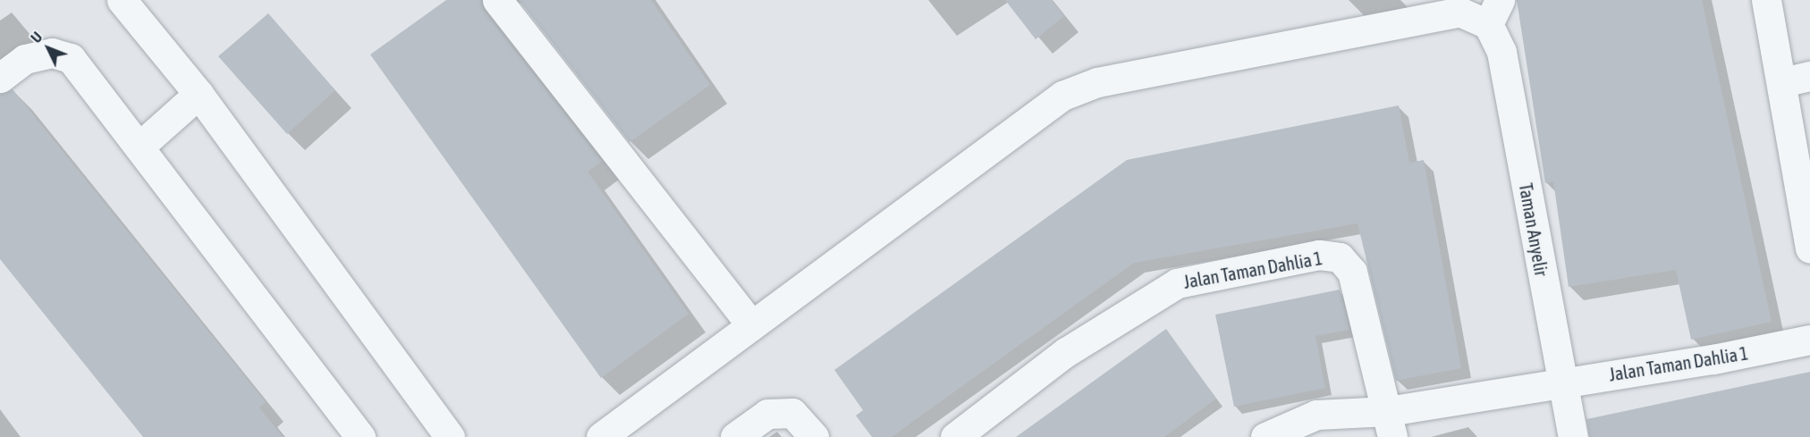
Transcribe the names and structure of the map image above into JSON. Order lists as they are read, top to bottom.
{
  "streets": {
    "street": ["Taman Anyelir", "Jalan Taman Dahlia 1"]
  },
  "crossings": [
    ["Taman Anyelir", "Jalan Taman Dahlia 1"]
  ],
  "north": "top left"
}
